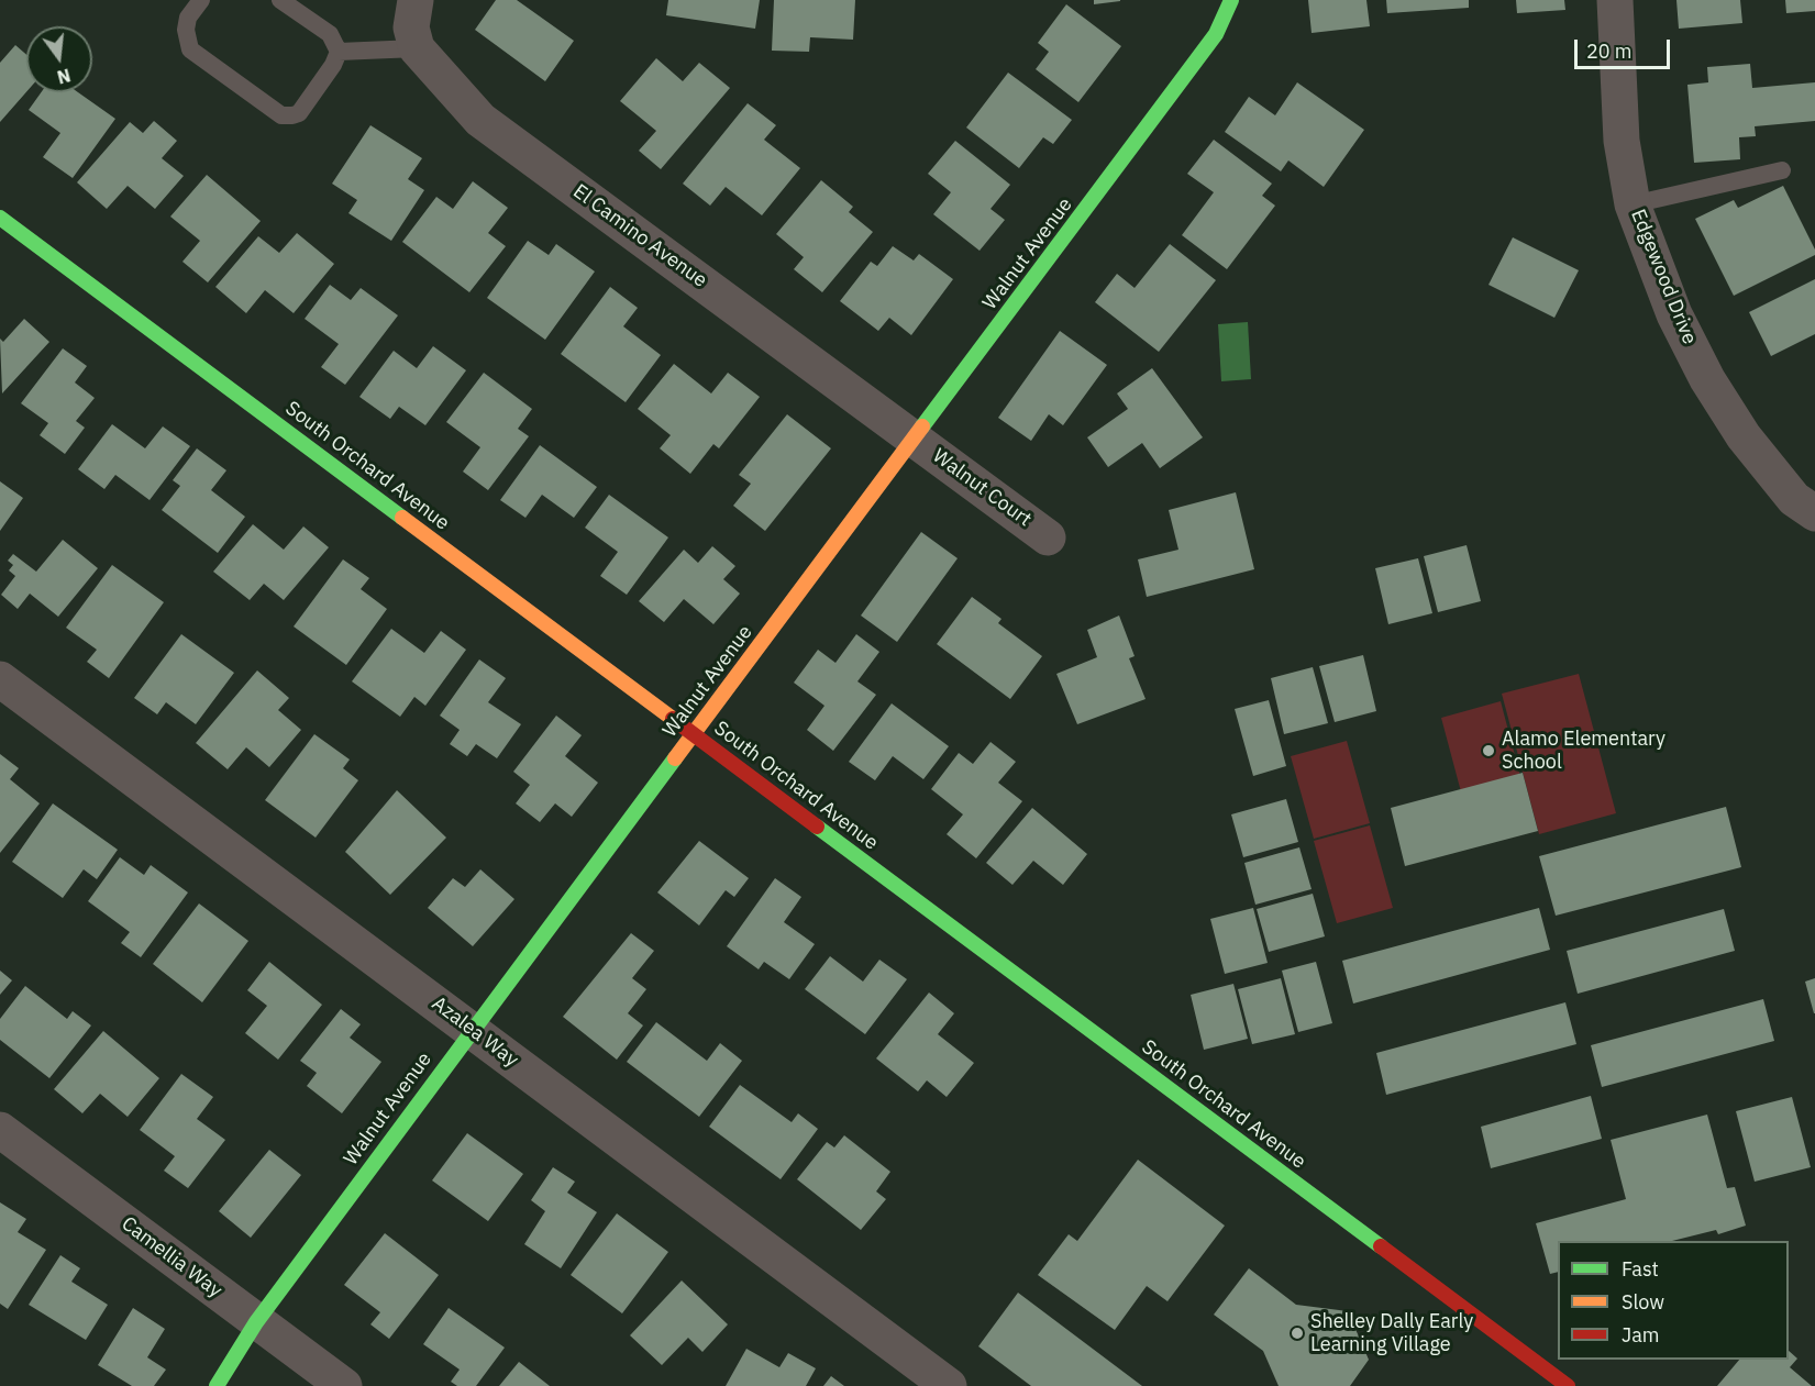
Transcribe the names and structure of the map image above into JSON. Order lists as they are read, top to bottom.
{
  "streets": {
    "street": [
      "El Camino Avenue",
      "Walnut Avenue",
      "Edgewood Drive",
      "South Orchard Avenue",
      "Walnut Court",
      "Azalea Way",
      "Camellia Way"
    ]
  },
  "crossings": [
    ["El Camino Avenue", "Walnut Avenue"],
    ["El Camino Avenue", "Walnut Court"],
    ["Walnut Avenue", "South Orchard Avenue"],
    ["Walnut Avenue", "Walnut Court"],
    ["Walnut Avenue", "Azalea Way"],
    ["Walnut Avenue", "Camellia Way"]
  ],
  "places": ["Alamo Elementary School", "Shelley Dally Early Learning Village"],
  "legend": ["Fast", "Slow", "Jam"],
  "scale_bar": "20 m",
  "north": "bottom"
}
